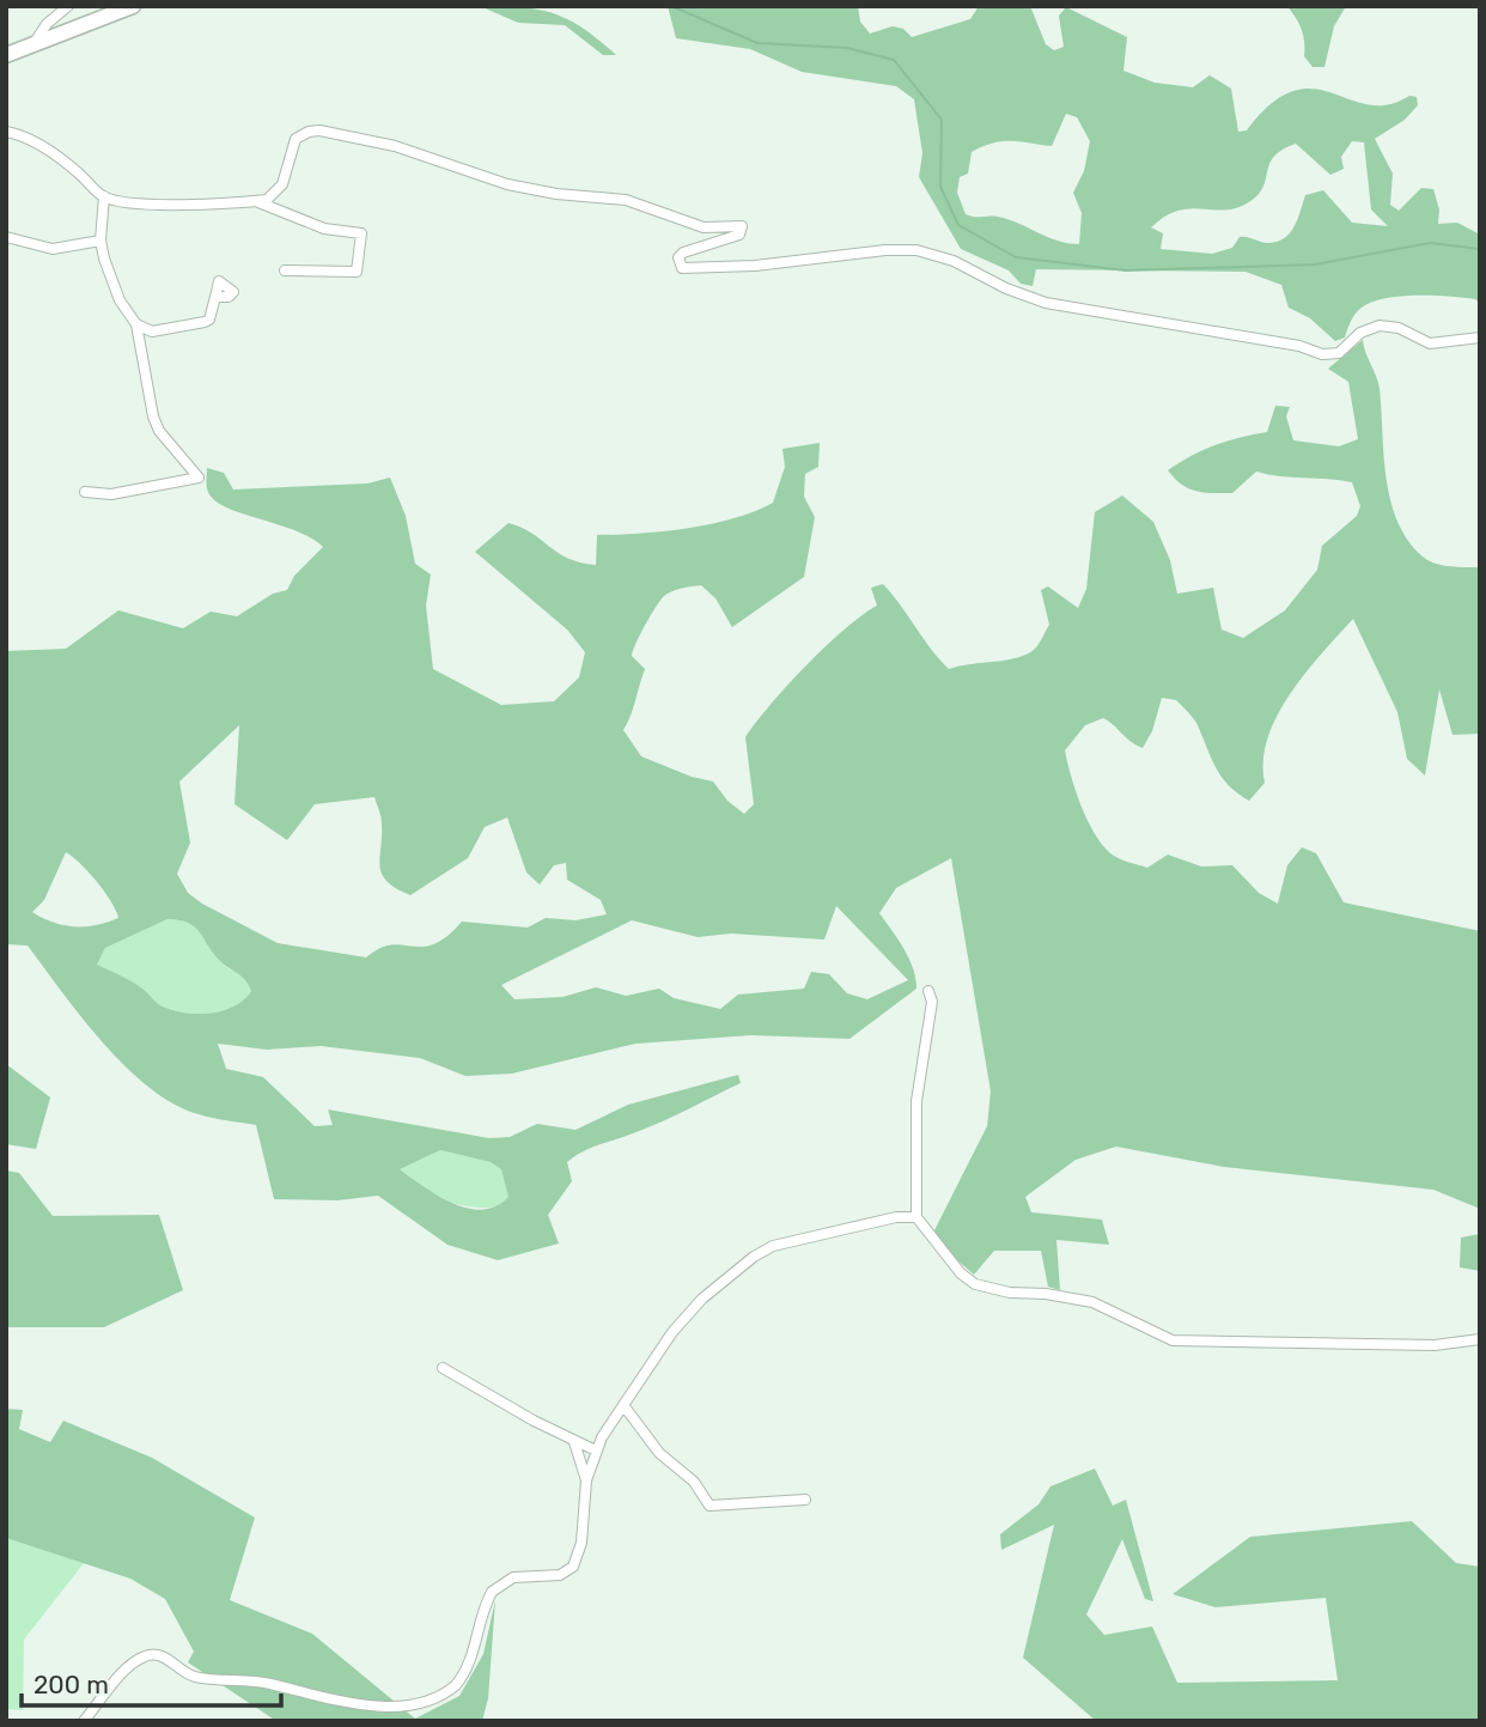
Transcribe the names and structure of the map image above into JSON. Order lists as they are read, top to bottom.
{
  "scale_bar": "200 m"
}
